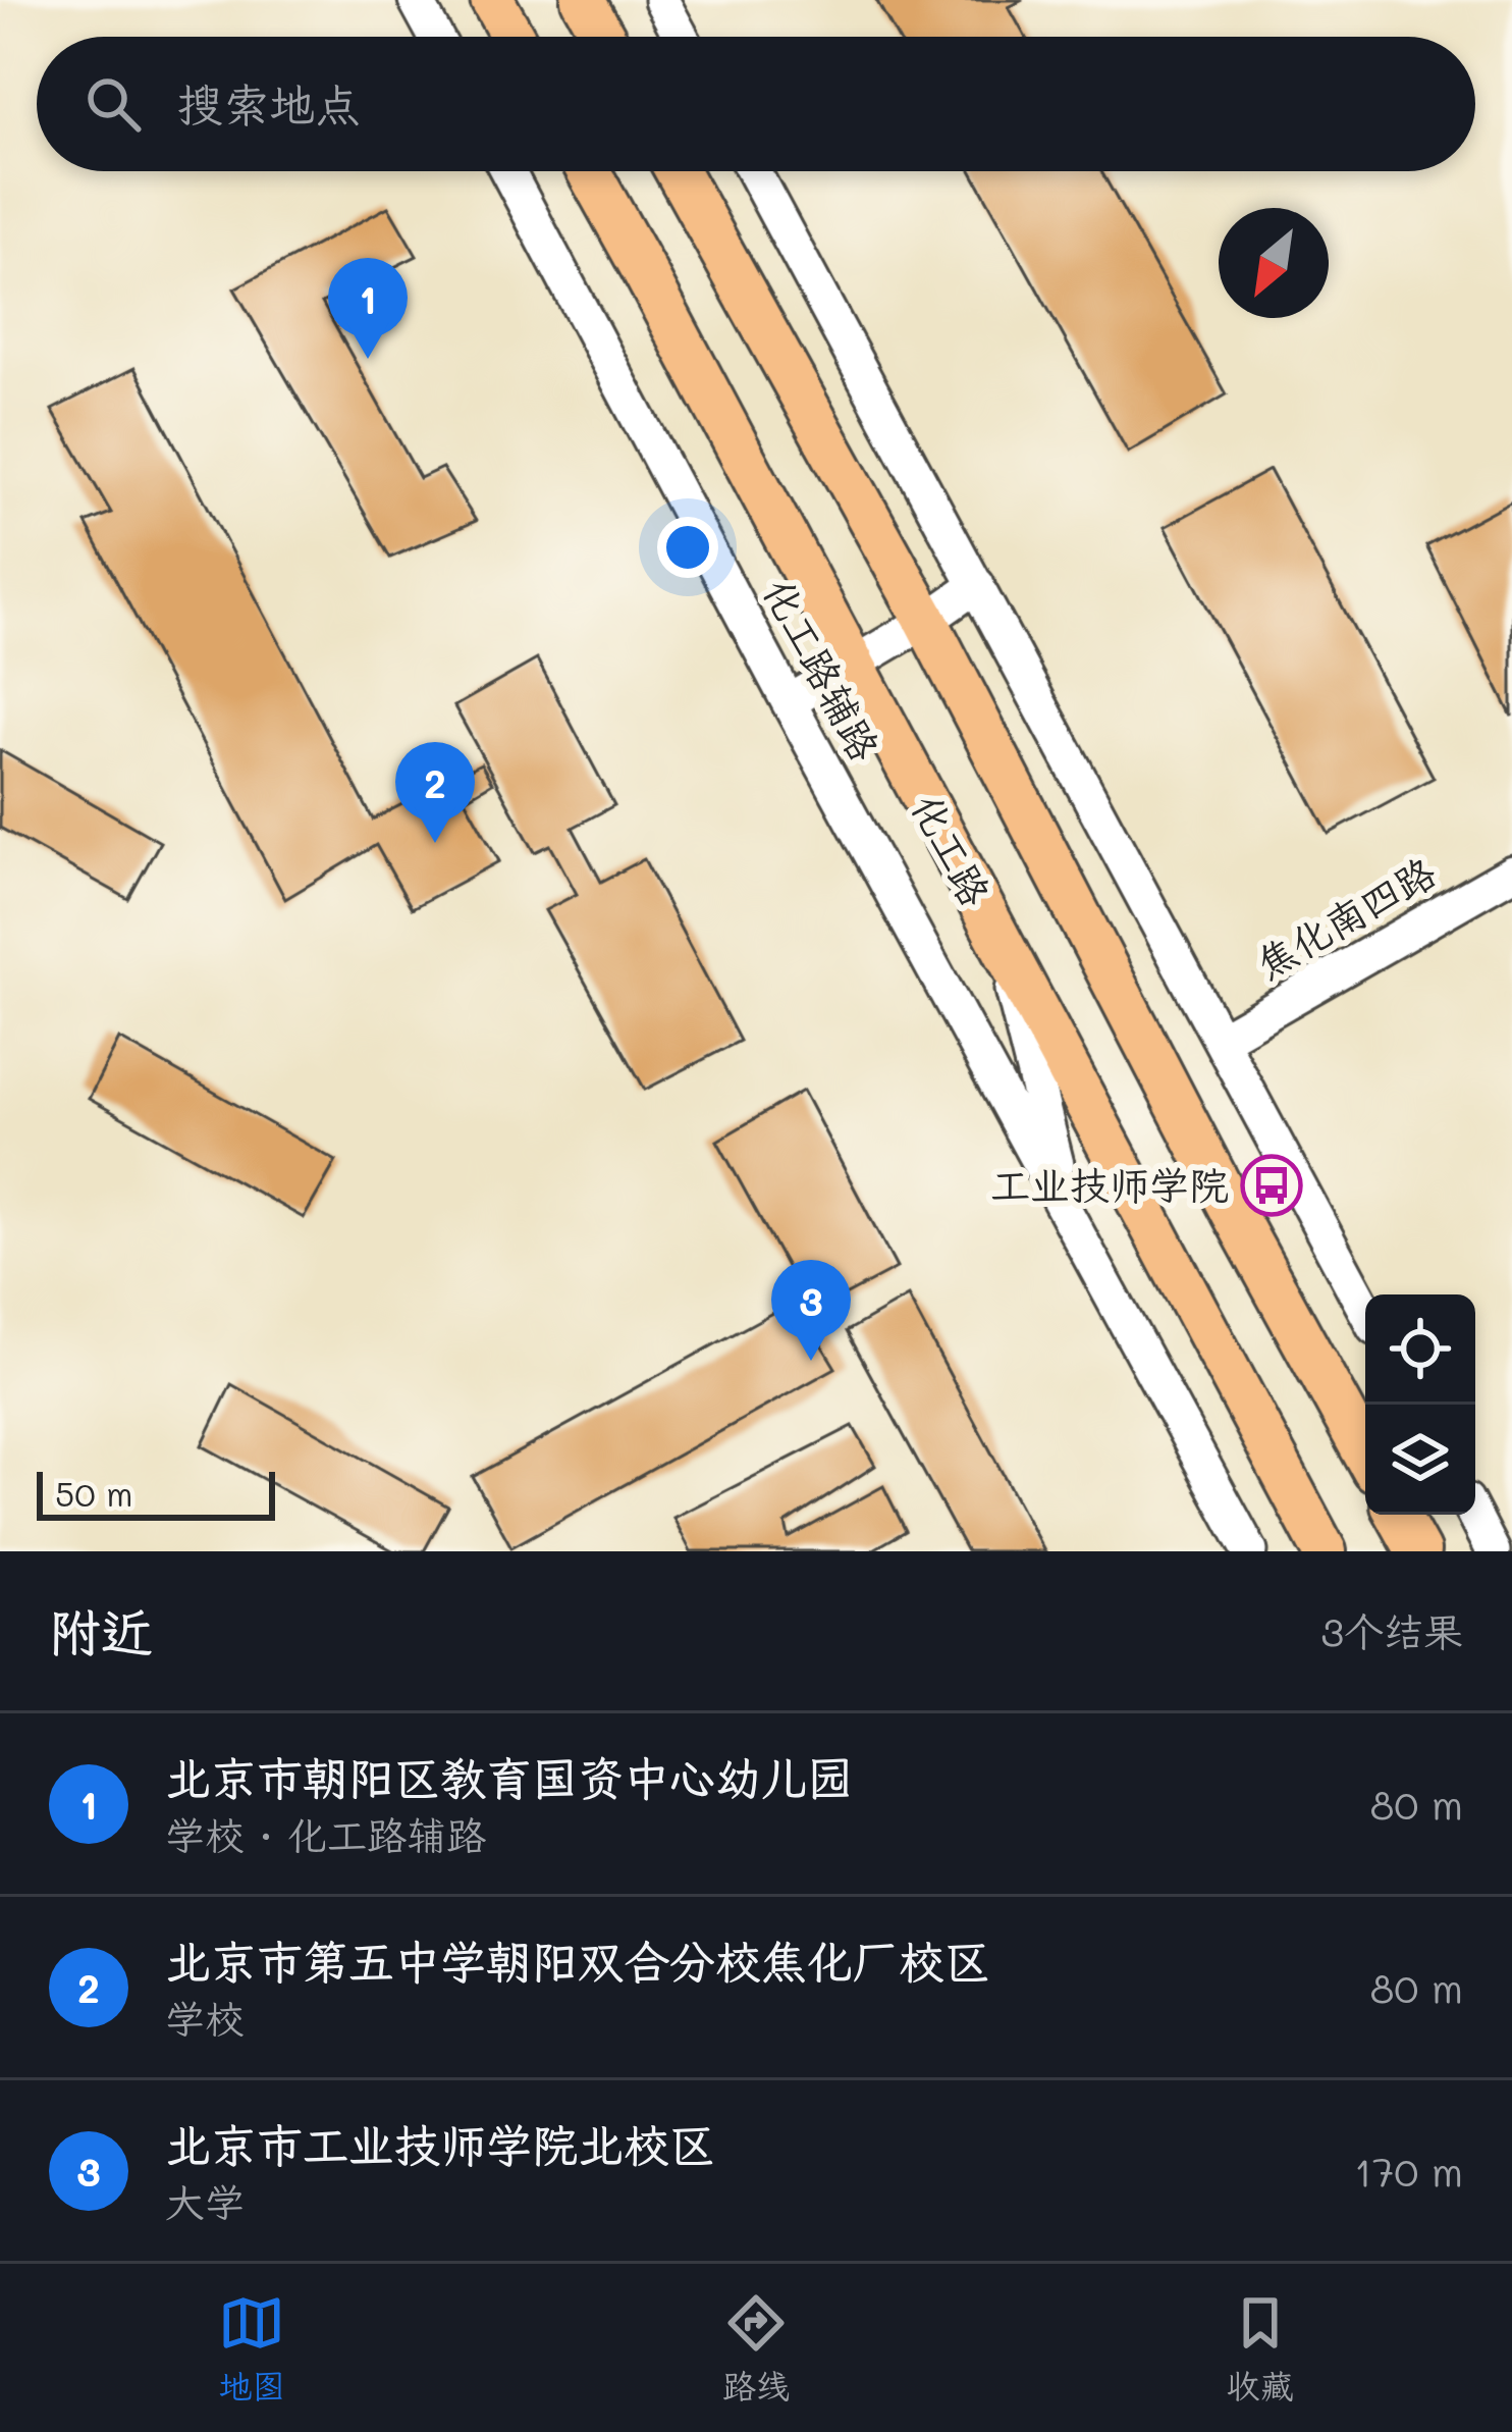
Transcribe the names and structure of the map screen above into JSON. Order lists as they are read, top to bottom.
{
  "streets": {
    "main road": ["化工路"],
    "street": ["化工路辅路", "焦化南四路"]
  },
  "places": {
    "bus stop": ["工业技师学院"]
  },
  "scale_bar": "50 m",
  "north": "bottom left",
  "page": {
    "search": "搜索地点",
    "pins": ["1", "2", "3"],
    "scale": "50 m",
    "heading": ["附近", "3个结果"],
    "list": [
      {
        "mark": "1",
        "name": "北京市朝阳区教育国资中心幼儿园",
        "note": "学校 · 化工路辅路",
        "value": "80 m"
      },
      {
        "mark": "2",
        "name": "北京市第五中学朝阳双合分校焦化厂校区",
        "note": "学校",
        "value": "80 m"
      },
      {
        "mark": "3",
        "name": "北京市工业技师学院北校区",
        "note": "大学",
        "value": "170 m"
      }
    ],
    "nav": ["地图", "路线", "收藏"]
  }
}
